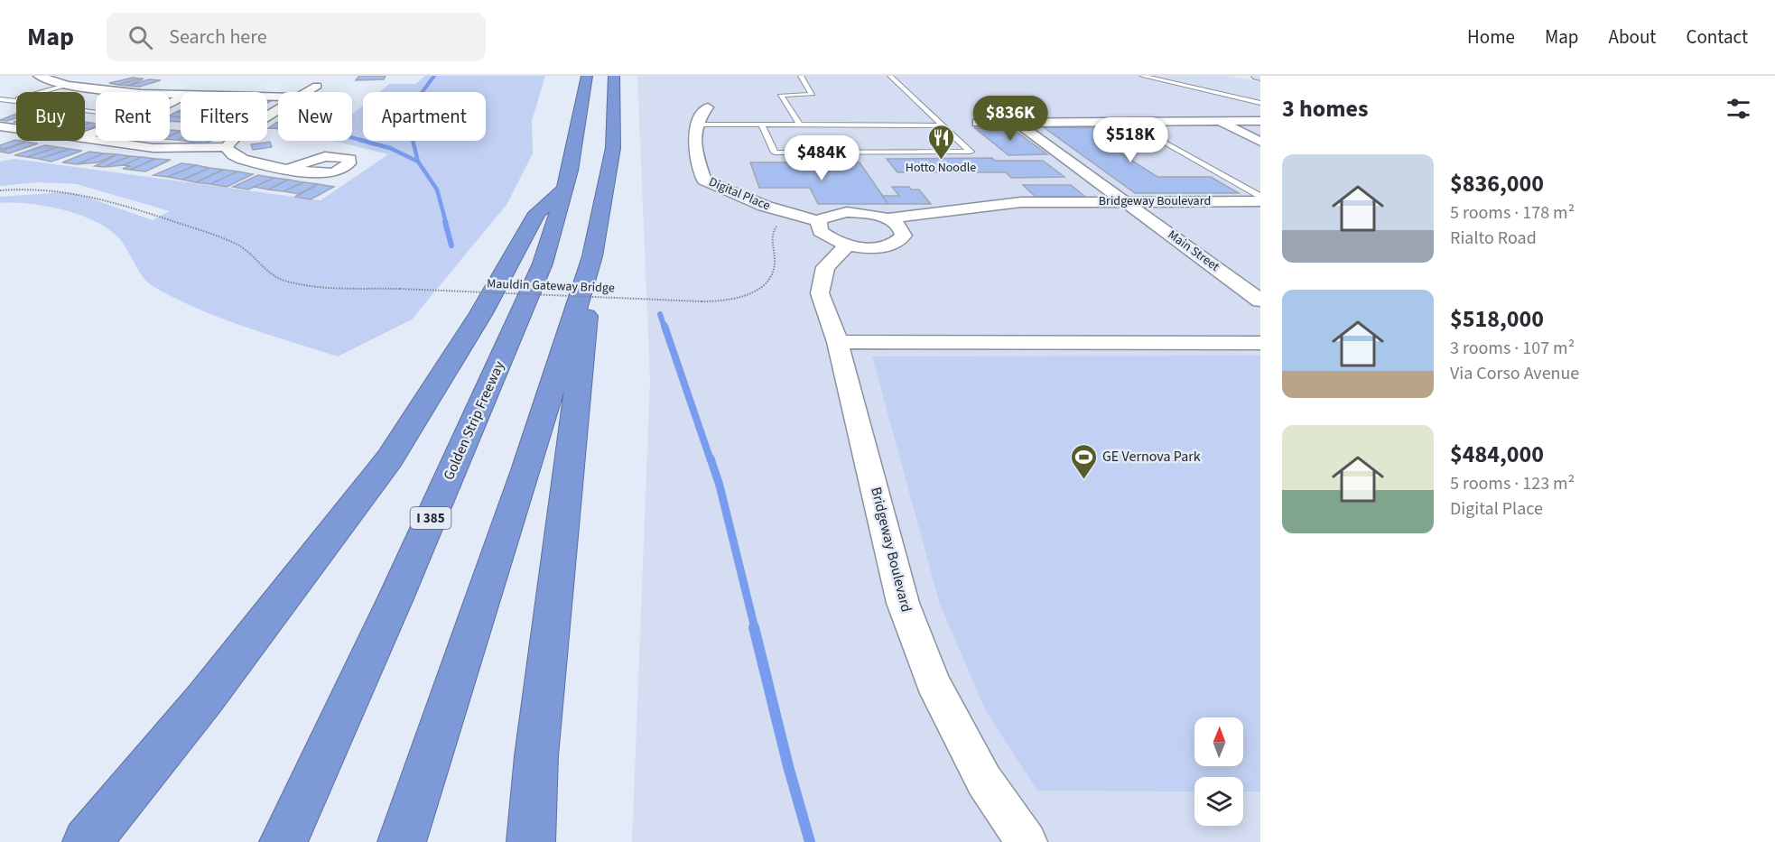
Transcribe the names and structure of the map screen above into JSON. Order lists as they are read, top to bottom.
{
  "streets": {
    "highway": ["Golden Strip Freeway", "I 385"],
    "street": ["Digital Place", "Bridgeway Boulevard", "Main Street"],
    "path": ["Mauldin Gateway Bridge"]
  },
  "crossings": [
    ["Digital Place", "Bridgeway Boulevard"],
    ["Digital Place", "Mauldin Gateway Bridge"],
    ["Bridgeway Boulevard", "Main Street"]
  ],
  "places": {
    "restaurant": ["Hotto Noodle"],
    "sports": ["GE Vernova Park"]
  },
  "north": "top",
  "page": {
    "header": "Map",
    "search": "Search here",
    "nav": [
      "Home",
      "Map",
      "About",
      "Contact"
    ],
    "heading": "3 homes",
    "chip": [
      "Buy",
      "Rent",
      "Filters",
      "New",
      "Apartment"
    ],
    "price": ["$836K", "$518K", "$484K"],
    "list": [
      {
        "name": "$836,000",
        "note": "5 rooms · 178 m² · Rialto Road"
      },
      {
        "name": "$518,000",
        "note": "3 rooms · 107 m² · Via Corso Avenue"
      },
      {
        "name": "$484,000",
        "note": "5 rooms · 123 m² · Digital Place"
      }
    ]
  }
}
